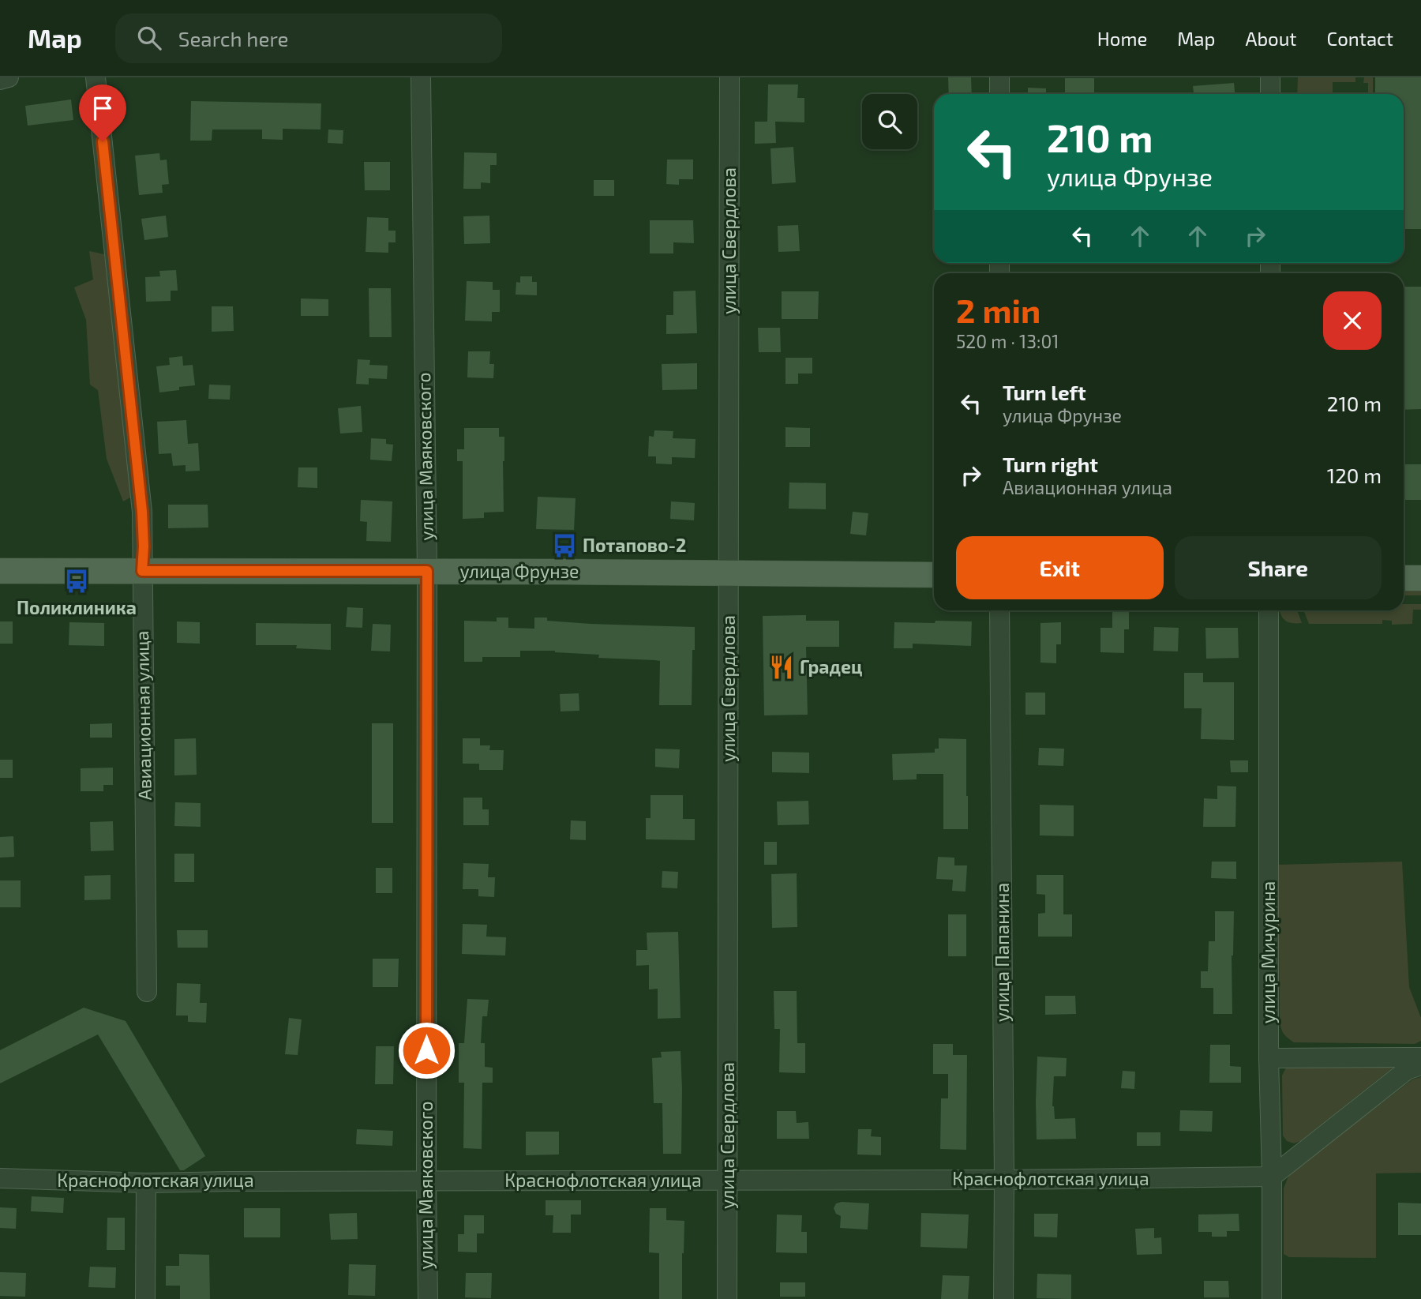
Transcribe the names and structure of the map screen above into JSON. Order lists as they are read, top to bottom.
{
  "streets": {
    "main road": ["улица Фрунзе"],
    "street": [
      "улица Свердлова",
      "улица Маяковского",
      "Авиационная улица",
      "улица Папанина",
      "улица Мичурина",
      "Краснофлотская улица"
    ]
  },
  "crossings": [
    ["улица Свердлова", "улица Фрунзе"],
    ["улица Свердлова", "Краснофлотская улица"],
    ["улица Маяковского", "улица Фрунзе"],
    ["улица Маяковского", "Краснофлотская улица"],
    ["улица Фрунзе", "Авиационная улица"],
    ["улица Папанина", "Краснофлотская улица"],
    ["улица Мичурина", "Краснофлотская улица"]
  ],
  "places": {
    "bus stop": ["Потапово-2", "Поликлиника"],
    "restaurant": ["Градец"]
  },
  "page": {
    "header": "Map",
    "search": "Search here",
    "nav": [
      "Home",
      "Map",
      "About",
      "Contact"
    ],
    "turn": ["210 m", "улица Фрунзе"],
    "heading": ["2 min", "520 m · 13:01"],
    "list": [
      {
        "name": "Turn left",
        "note": "улица Фрунзе",
        "value": "210 m"
      },
      {
        "name": "Turn right",
        "note": "Авиационная улица",
        "value": "120 m"
      }
    ],
    "buttons": ["Exit", "Share"]
  }
}
